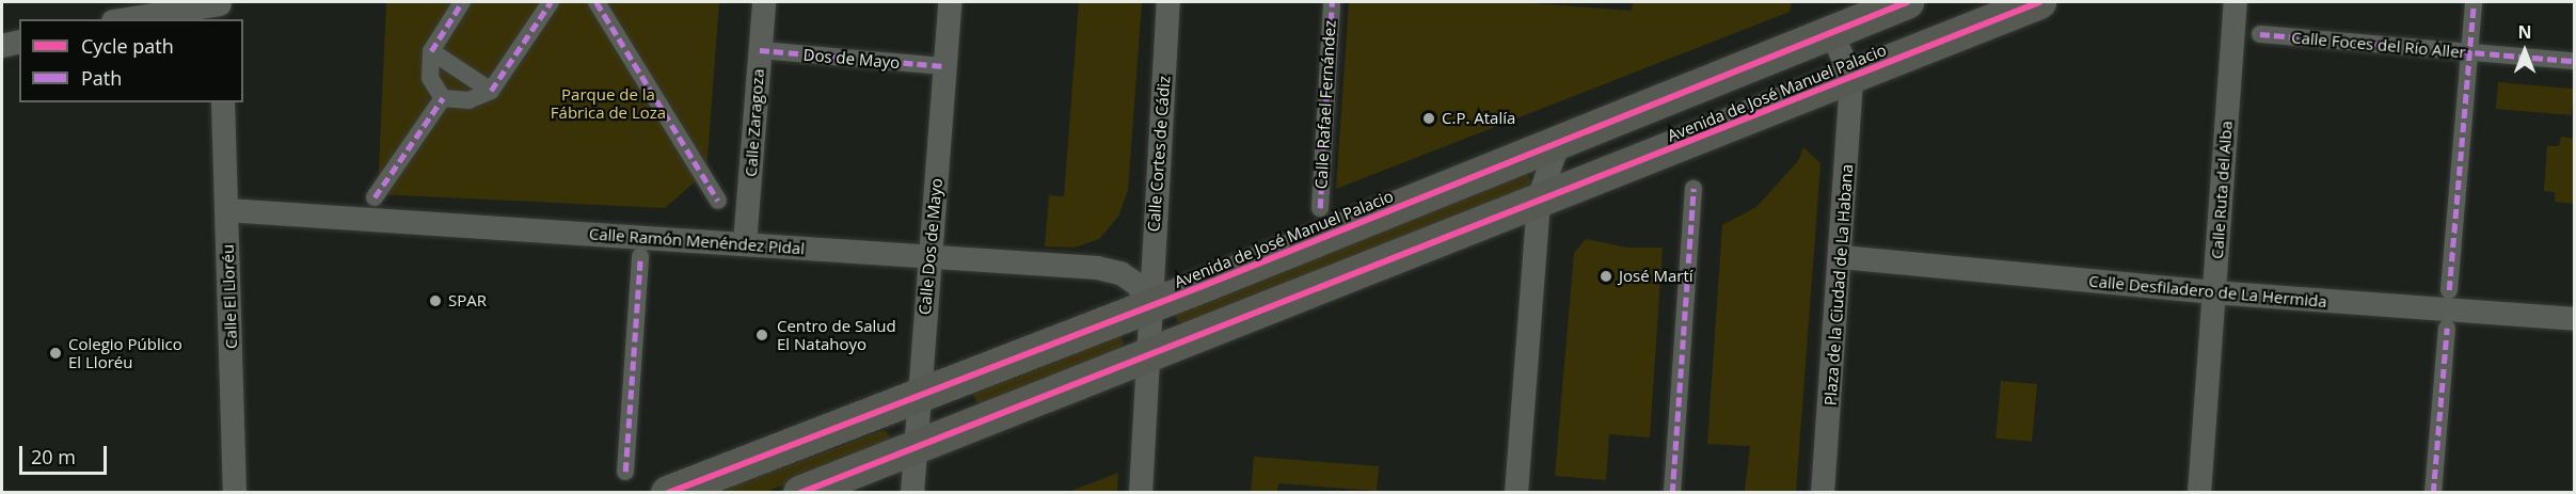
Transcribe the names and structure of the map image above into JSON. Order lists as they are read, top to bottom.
{
  "streets": {
    "main road": ["Avenida de José Manuel Palacio"],
    "street": [
      "Calle Foces del Río Aller",
      "Dos de Mayo",
      "Calle Rafael Fernández",
      "Calle Zaragoza",
      "Calle Cortes de Cádiz",
      "Calle Ruta del Alba",
      "Calle Ramón Menéndez Pidal",
      "Calle Dos de Mayo",
      "Plaza de la Ciudad de La Habana",
      "Calle Desfiladero de La Hermida",
      "Calle El Lloréu"
    ]
  },
  "crossings": [
    ["Dos de Mayo", "Calle Zaragoza"],
    ["Dos de Mayo", "Calle Dos de Mayo"],
    ["Avenida de José Manuel Palacio", "Calle Cortes de Cádiz"],
    ["Avenida de José Manuel Palacio", "Calle Ramón Menéndez Pidal"],
    ["Avenida de José Manuel Palacio", "Calle Dos de Mayo"],
    ["Avenida de José Manuel Palacio", "Plaza de la Ciudad de La Habana"],
    ["Calle Zaragoza", "Calle Ramón Menéndez Pidal"],
    ["Calle Cortes de Cádiz", "Calle Ramón Menéndez Pidal"],
    ["Calle Ruta del Alba", "Calle Desfiladero de La Hermida"],
    ["Calle Ramón Menéndez Pidal", "Calle Dos de Mayo"],
    ["Calle Ramón Menéndez Pidal", "Calle El Lloréu"],
    ["Plaza de la Ciudad de La Habana", "Calle Desfiladero de La Hermida"]
  ],
  "parks": ["Parque de la Fábrica de Loza"],
  "places": [
    "C.P. Atalía",
    "José Martí",
    "SPAR",
    "Centro de Salud El Natahoyo",
    "Colegio Público El Lloréu"
  ],
  "legend": ["Cycle path", "Path"],
  "scale_bar": "20 m",
  "north": "top"
}
